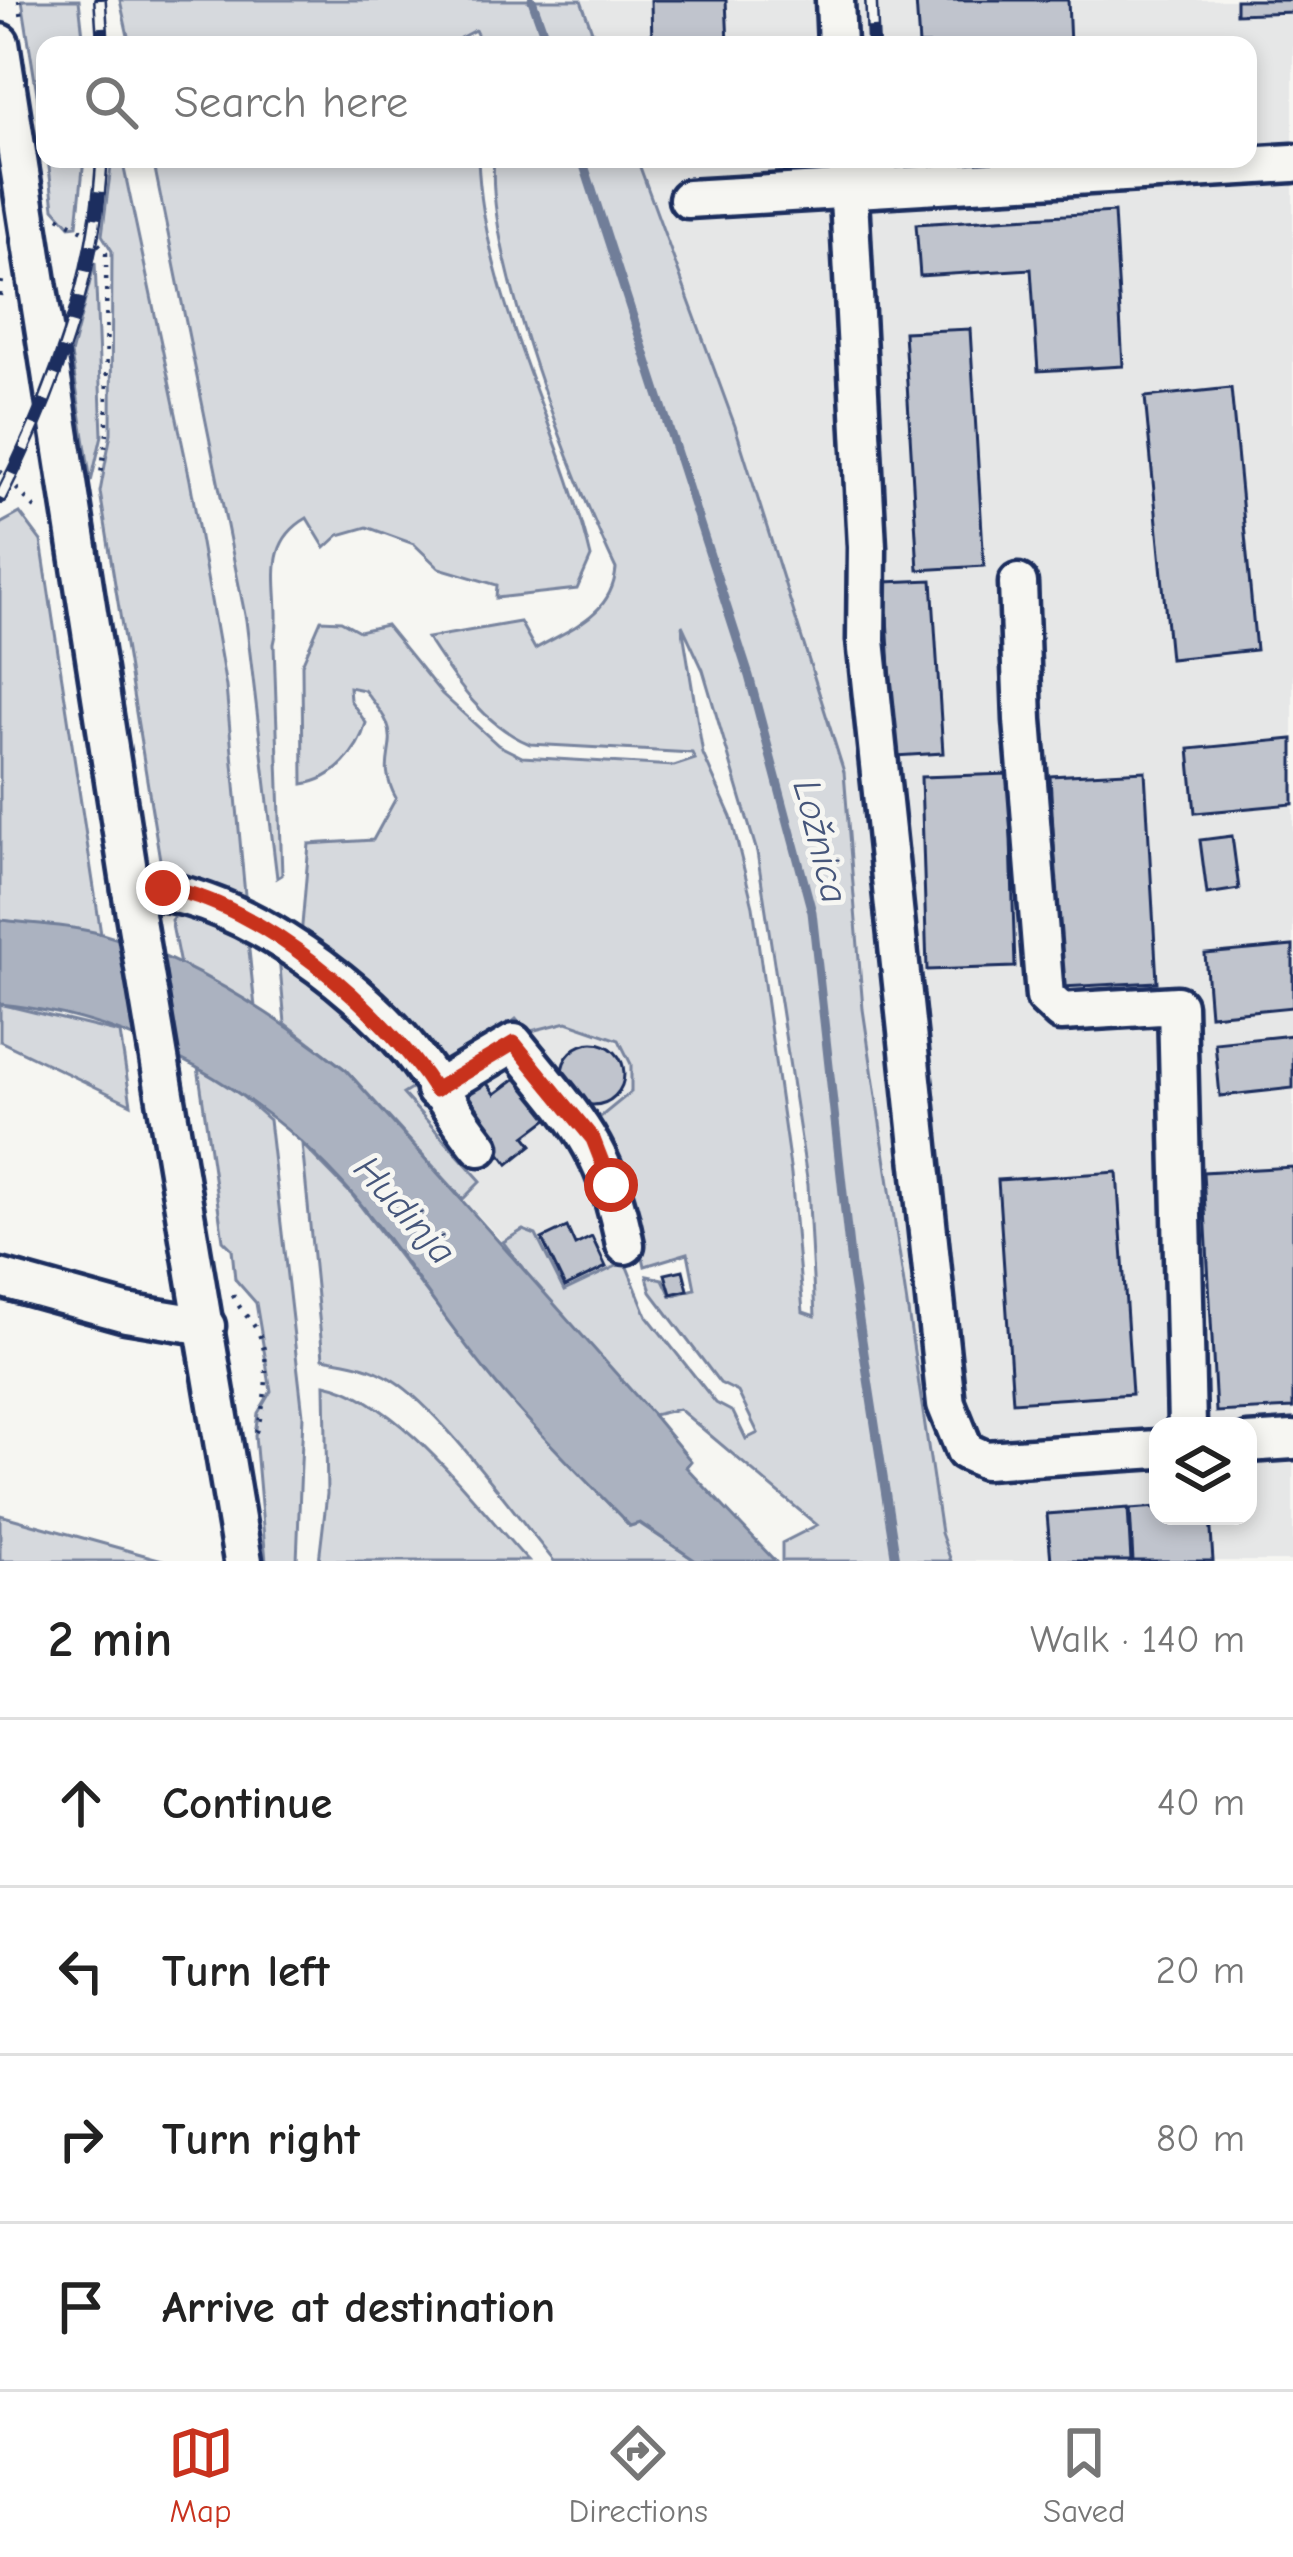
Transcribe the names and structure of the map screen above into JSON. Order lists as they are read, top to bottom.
{
  "water": ["Ložnica", "Hudinja"],
  "page": {
    "search": "Search here",
    "heading": ["2 min", "Walk · 140 m"],
    "list": [
      ["Continue", "40 m"],
      ["Turn left", "20 m"],
      ["Turn right", "80 m"],
      "Arrive at destination"
    ],
    "nav": ["Map", "Directions", "Saved"]
  }
}
